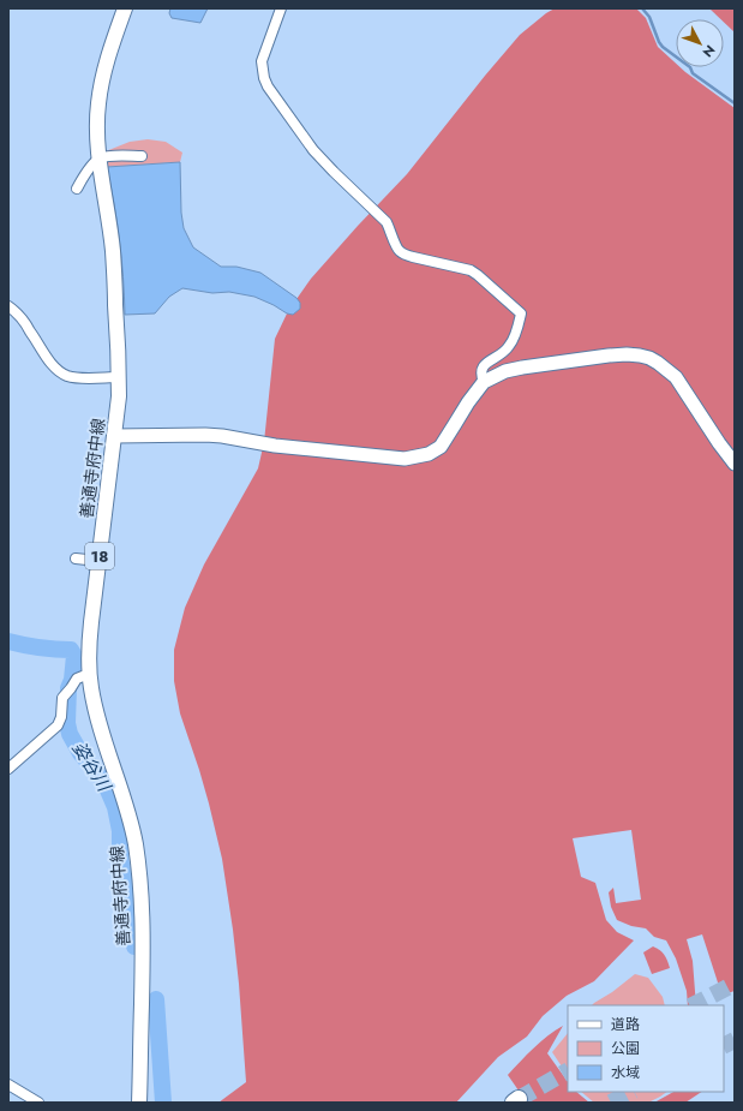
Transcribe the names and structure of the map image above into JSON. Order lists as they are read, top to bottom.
{
  "streets": {
    "main road": ["善通寺府中線", "18"]
  },
  "water": ["姿谷川"],
  "legend": ["道路", "公園", "水域"],
  "north": "bottom right"
}
